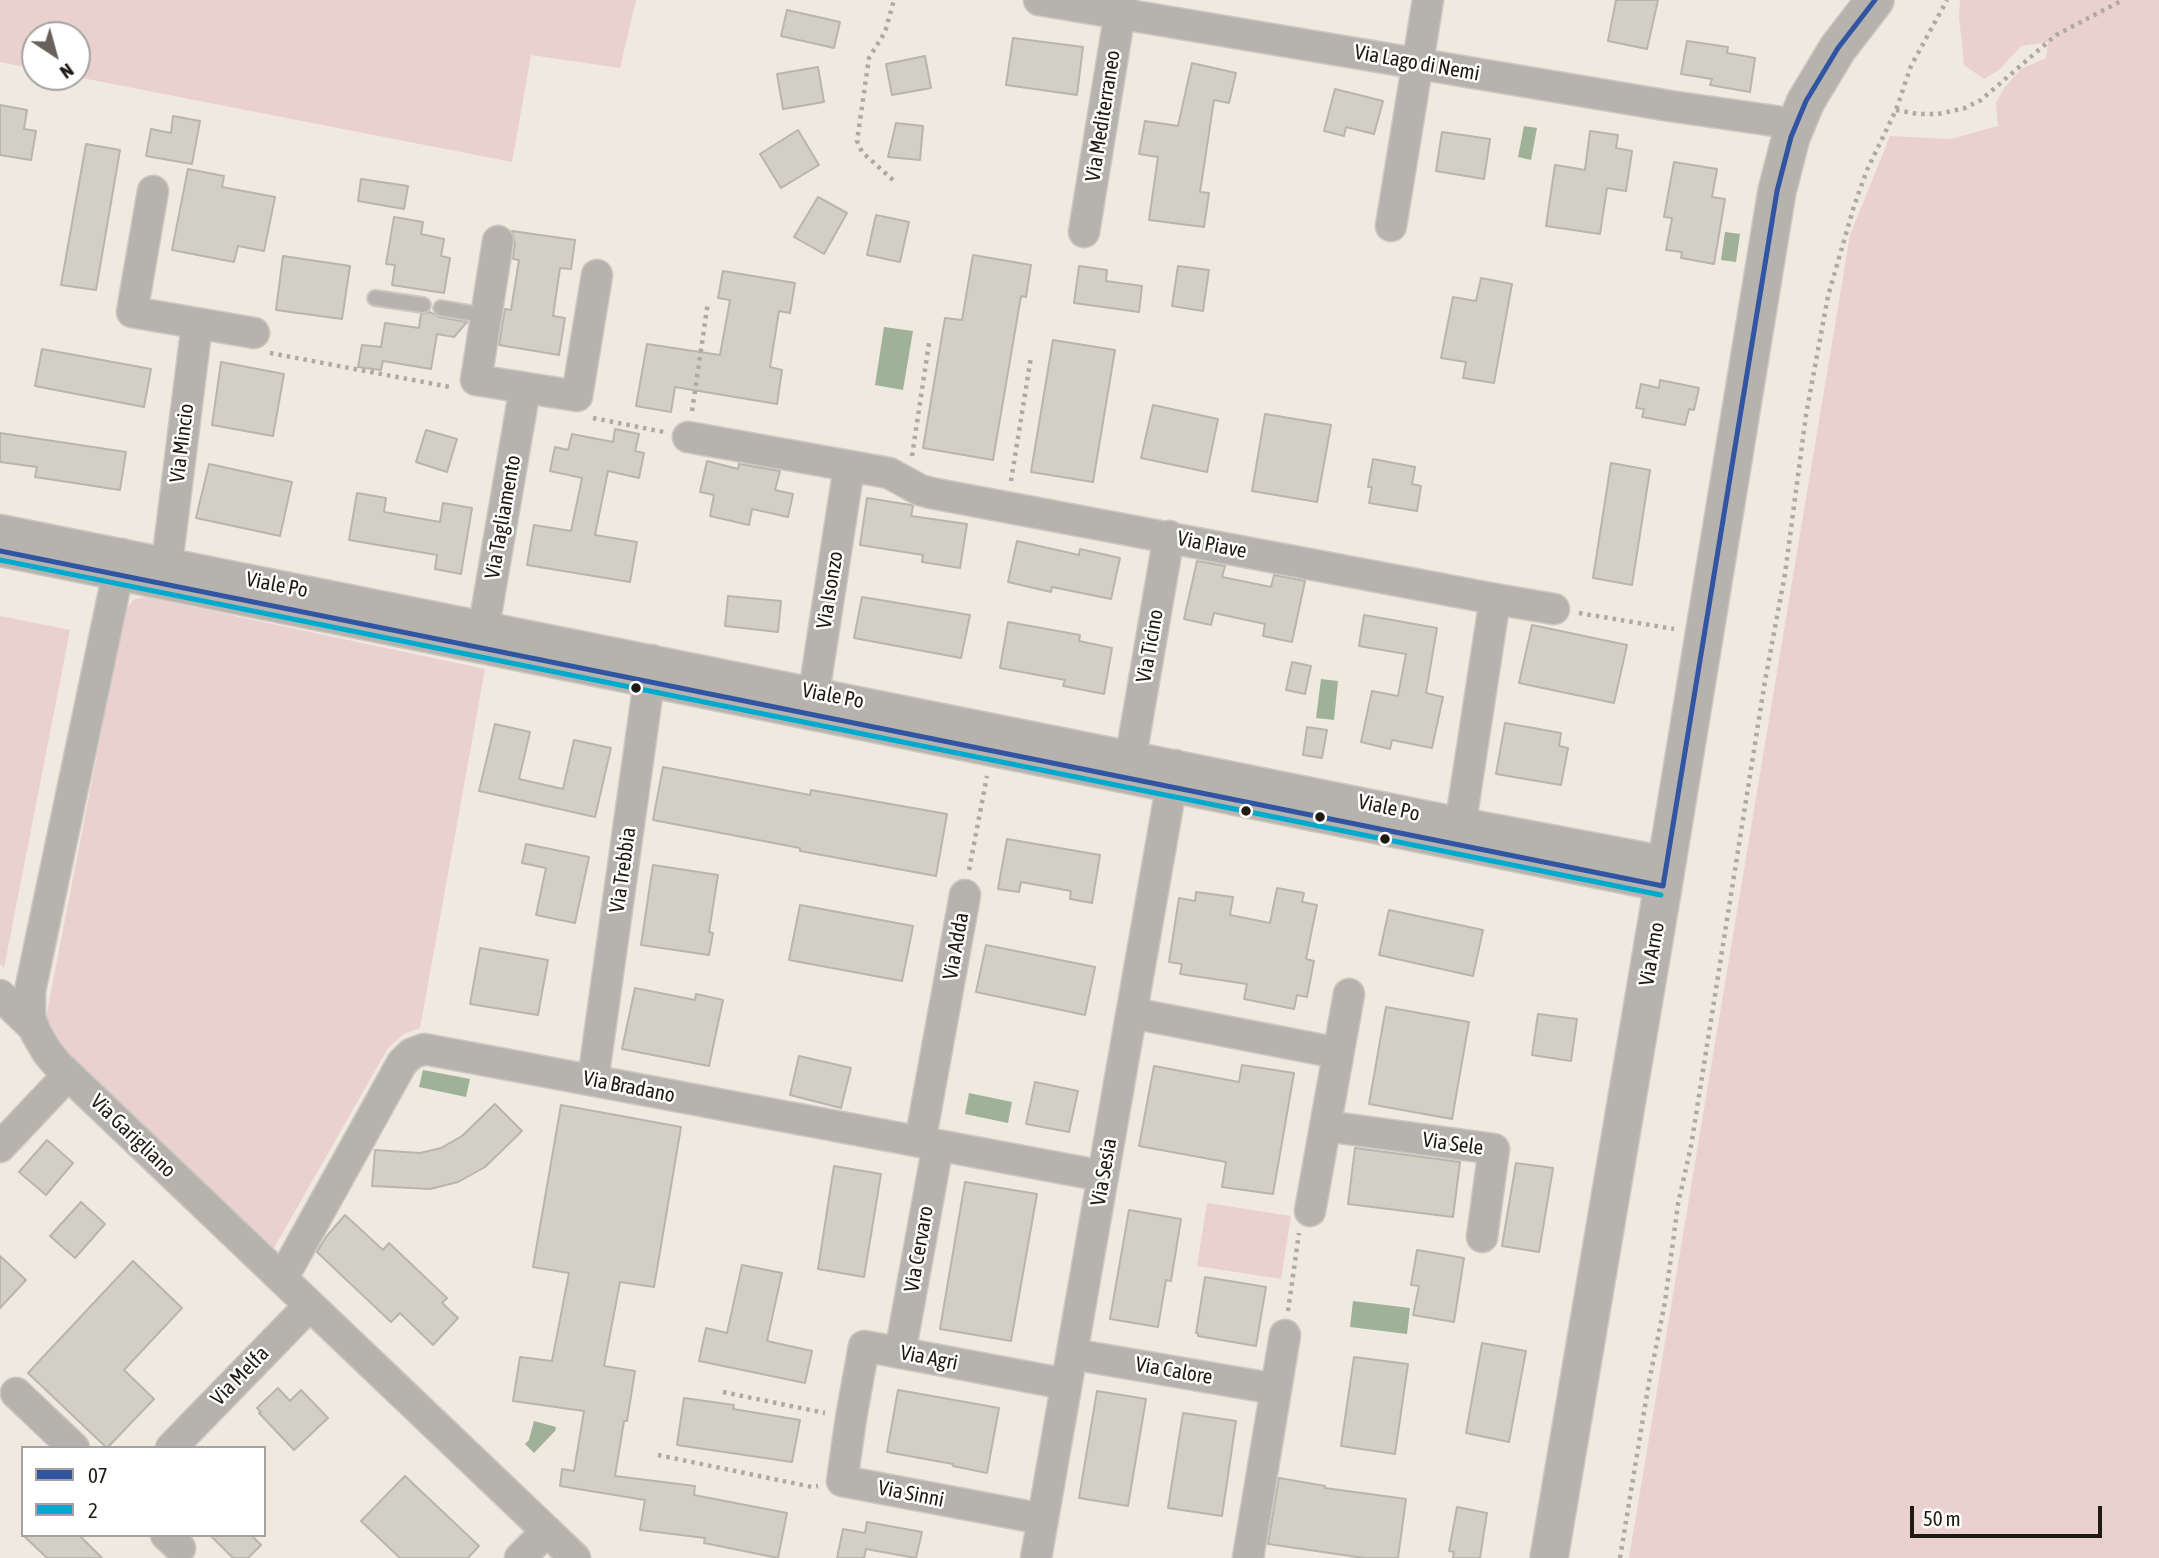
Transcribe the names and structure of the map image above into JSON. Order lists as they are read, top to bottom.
{
  "streets": {
    "street": [
      "Via Lago di Nemi",
      "Via Mediterraneo",
      "Via Mincio",
      "Via Tagliamento",
      "Via Piave",
      "Viale Po",
      "Via Isonzo",
      "Via Ticino",
      "Via Trebbia",
      "Via Adda",
      "Via Arno",
      "Via Bradano",
      "Via Garigliano",
      "Via Sele",
      "Via Sesia",
      "Via Cervaro",
      "Via Agri",
      "Via Calore",
      "Via Melfa",
      "Via Sinni"
    ]
  },
  "crossings": [
    ["Via Lago di Nemi", "Via Mediterraneo"],
    ["Via Lago di Nemi", "Via Arno"],
    ["Via Mincio", "Viale Po"],
    ["Via Tagliamento", "Viale Po"],
    ["Via Piave", "Via Isonzo"],
    ["Via Piave", "Via Ticino"],
    ["Viale Po", "Via Isonzo"],
    ["Viale Po", "Via Ticino"],
    ["Viale Po", "Via Trebbia"],
    ["Viale Po", "Via Adda"],
    ["Viale Po", "Via Arno"],
    ["Viale Po", "Via Garigliano"],
    ["Viale Po", "Via Sesia"],
    ["Via Trebbia", "Via Bradano"],
    ["Via Adda", "Via Bradano"],
    ["Via Adda", "Via Cervaro"],
    ["Via Bradano", "Via Garigliano"],
    ["Via Bradano", "Via Sesia"],
    ["Via Bradano", "Via Cervaro"],
    ["Via Garigliano", "Via Melfa"],
    ["Via Sesia", "Via Agri"],
    ["Via Sesia", "Via Calore"],
    ["Via Sesia", "Via Sinni"],
    ["Via Cervaro", "Via Agri"]
  ],
  "lines": ["transit line 07", "transit line 2"],
  "legend": ["07", "2"],
  "scale_bar": "50 m",
  "north": "bottom right"
}
